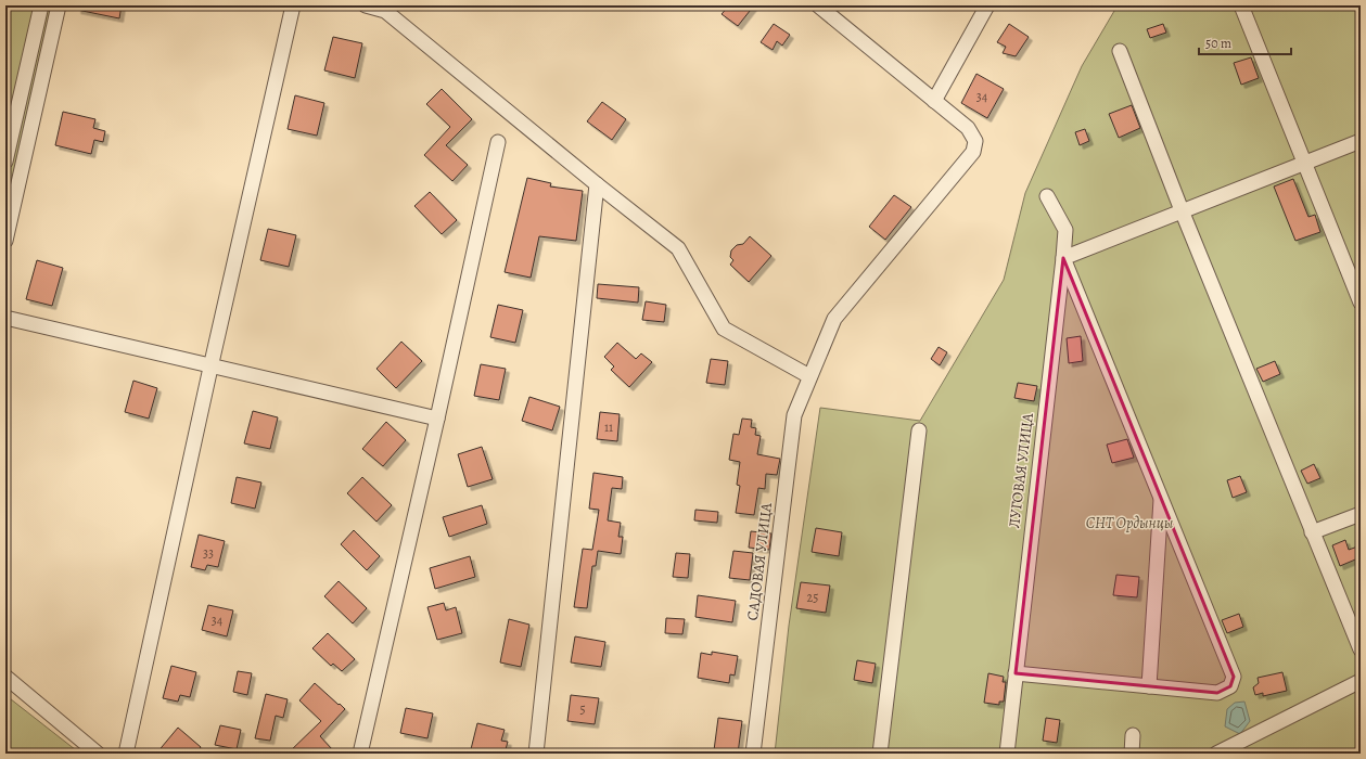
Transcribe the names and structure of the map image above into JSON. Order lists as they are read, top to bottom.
{
  "streets": {
    "street": ["ЛУГОВАЯ УЛИЦА", "САДОВАЯ УЛИЦА"]
  },
  "parks": ["СНТ Ордынцы"],
  "house_numbers": [
    "34",
    "11",
    "33",
    "25",
    "34",
    "5"
  ],
  "scale_bar": "50 m"
}
